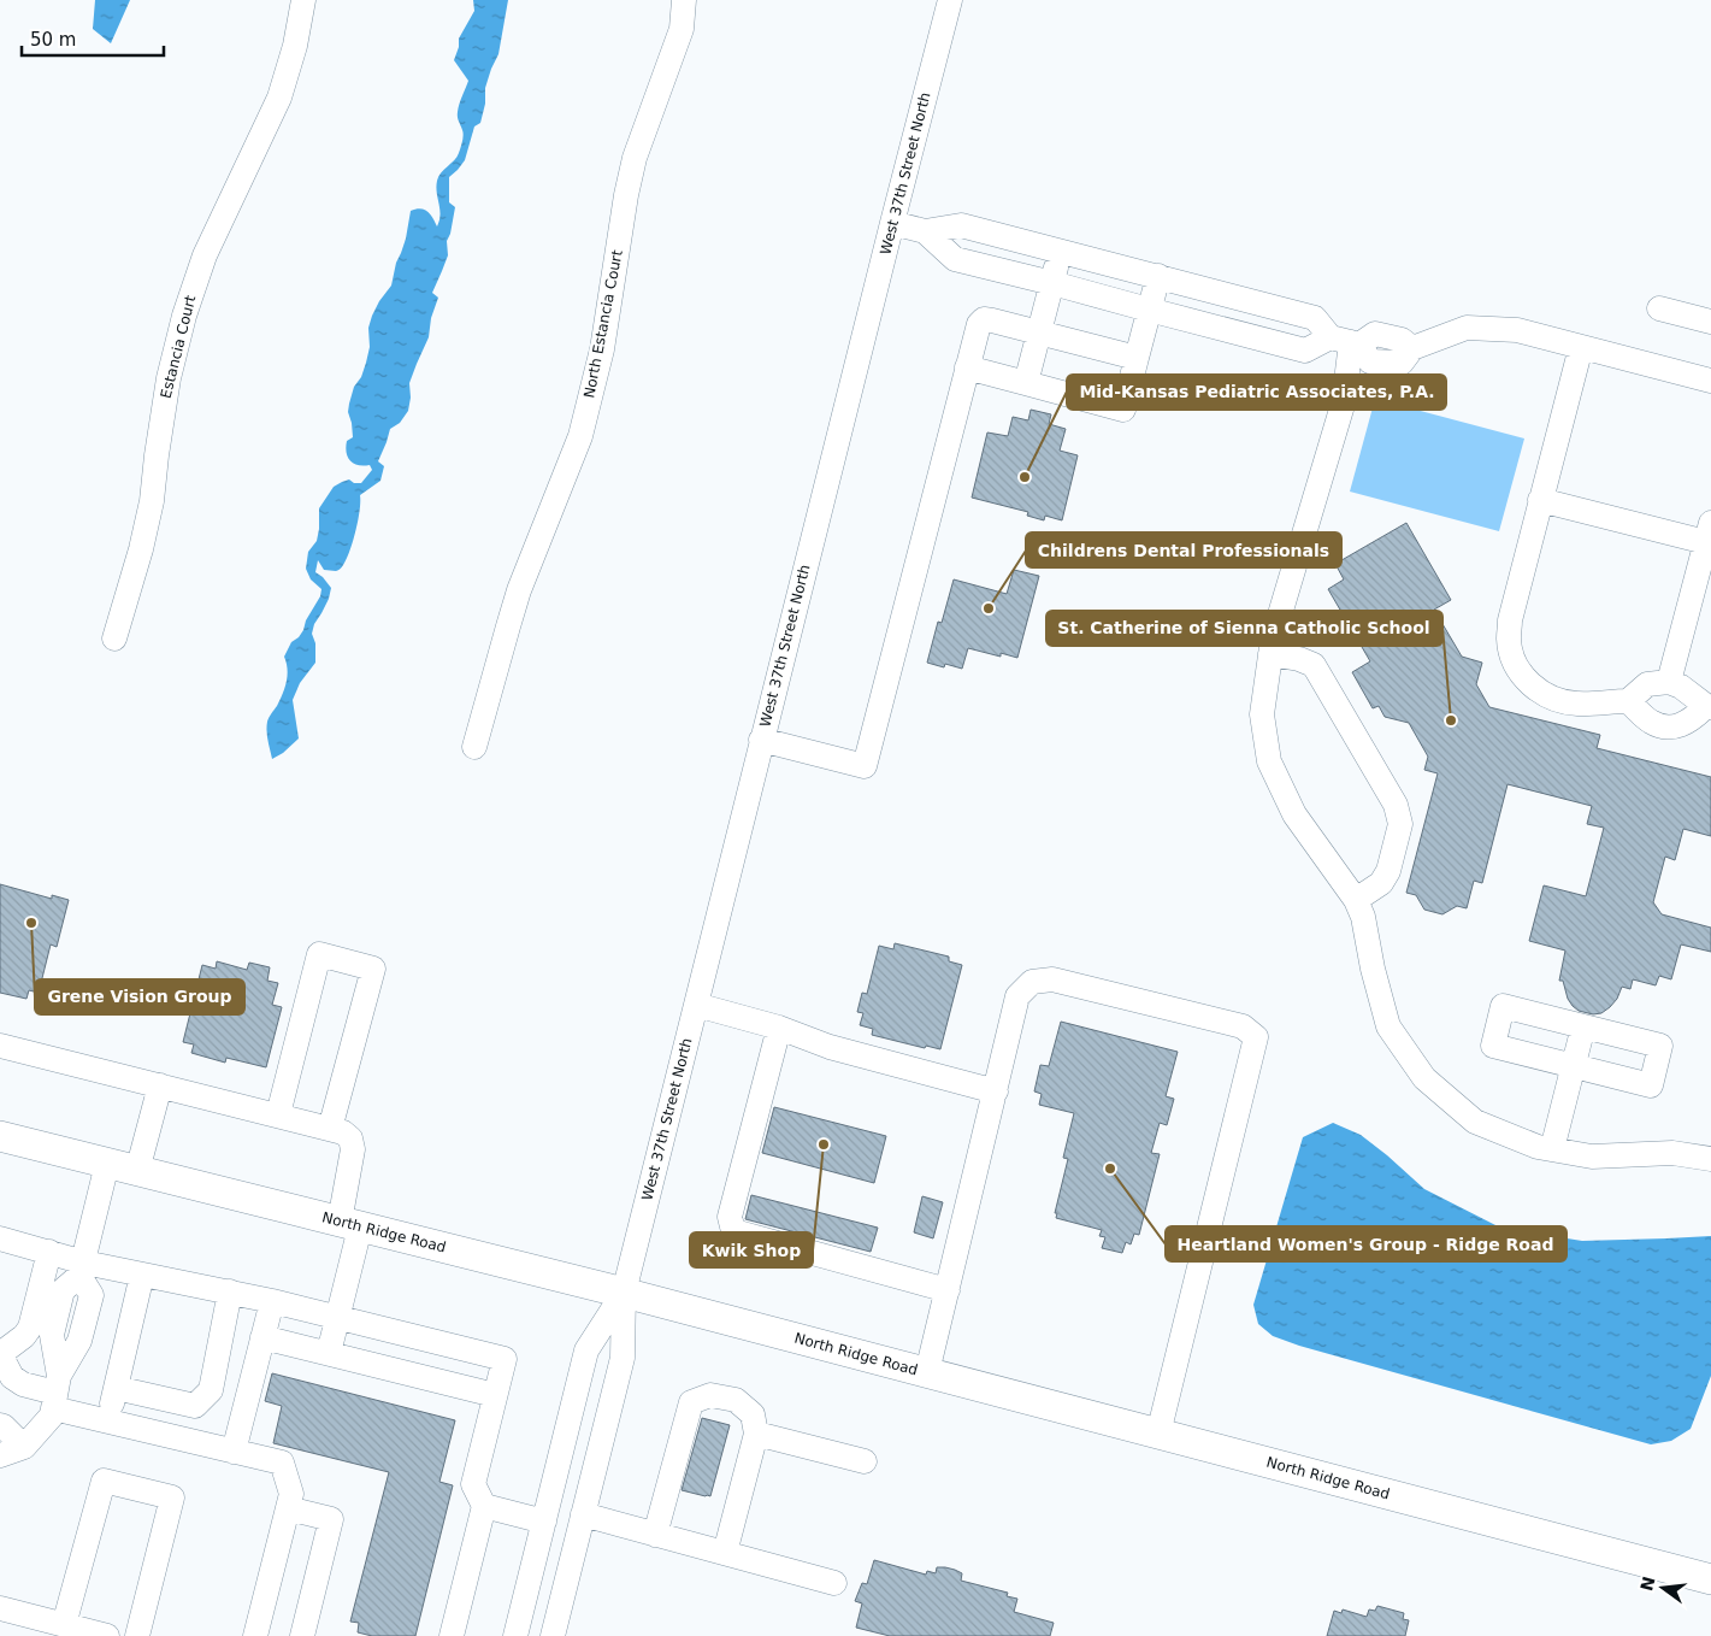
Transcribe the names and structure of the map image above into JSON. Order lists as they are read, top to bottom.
{
  "streets": {
    "main road": ["North Ridge Road"],
    "street": ["West 37th Street North", "North Estancia Court", "Estancia Court"]
  },
  "crossings": [
    ["West 37th Street North", "North Ridge Road"]
  ],
  "places": [
    "Mid-Kansas Pediatric Associates, P.A.",
    "Childrens Dental Professionals",
    "St. Catherine of Sienna Catholic School",
    "Grene Vision Group",
    "Kwik Shop",
    "Heartland Women's Group - Ridge Road"
  ],
  "scale_bar": "50 m",
  "north": "left"
}
